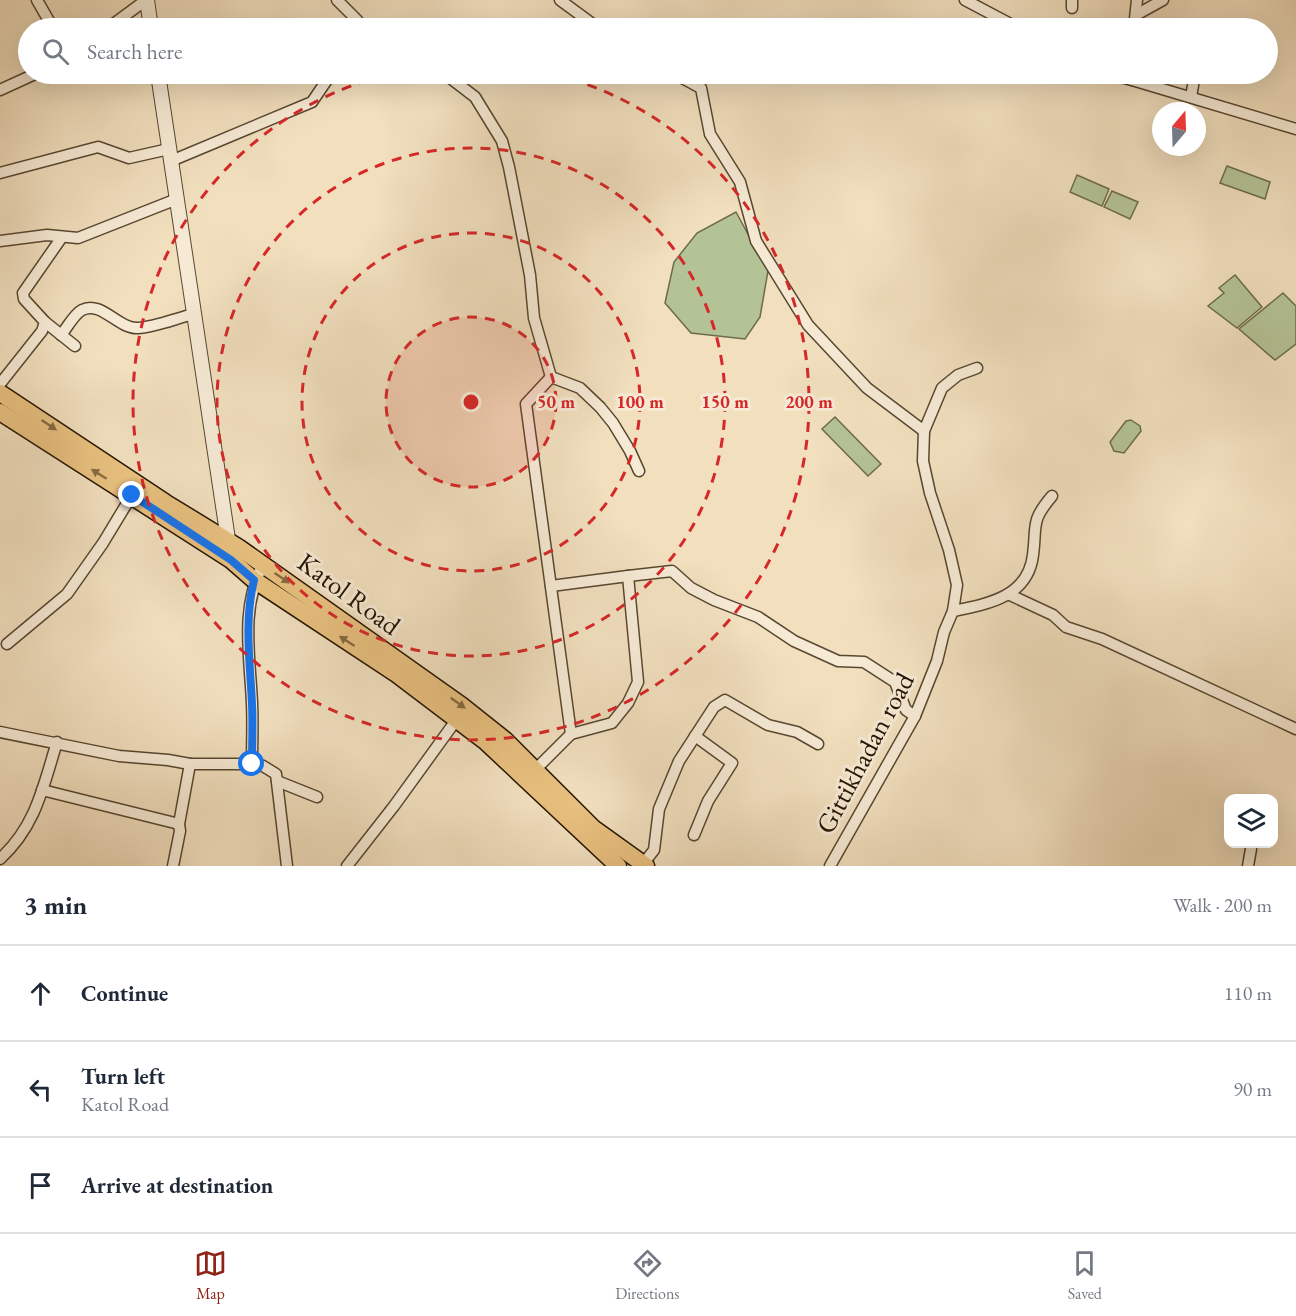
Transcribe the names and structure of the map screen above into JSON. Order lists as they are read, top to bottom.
{
  "streets": {
    "main road": ["Katol Road"],
    "street": ["Gittikhadan road"]
  },
  "north": "top",
  "page": {
    "search": "Search here",
    "heading": ["3 min", "Walk · 200 m"],
    "list": [
      ["Continue", "110 m"],
      ["Turn left", "Katol Road", "90 m"],
      "Arrive at destination"
    ],
    "nav": ["Map", "Directions", "Saved"]
  },
  "rings": [
    "50 m",
    "100 m",
    "150 m",
    "200 m"
  ]
}
